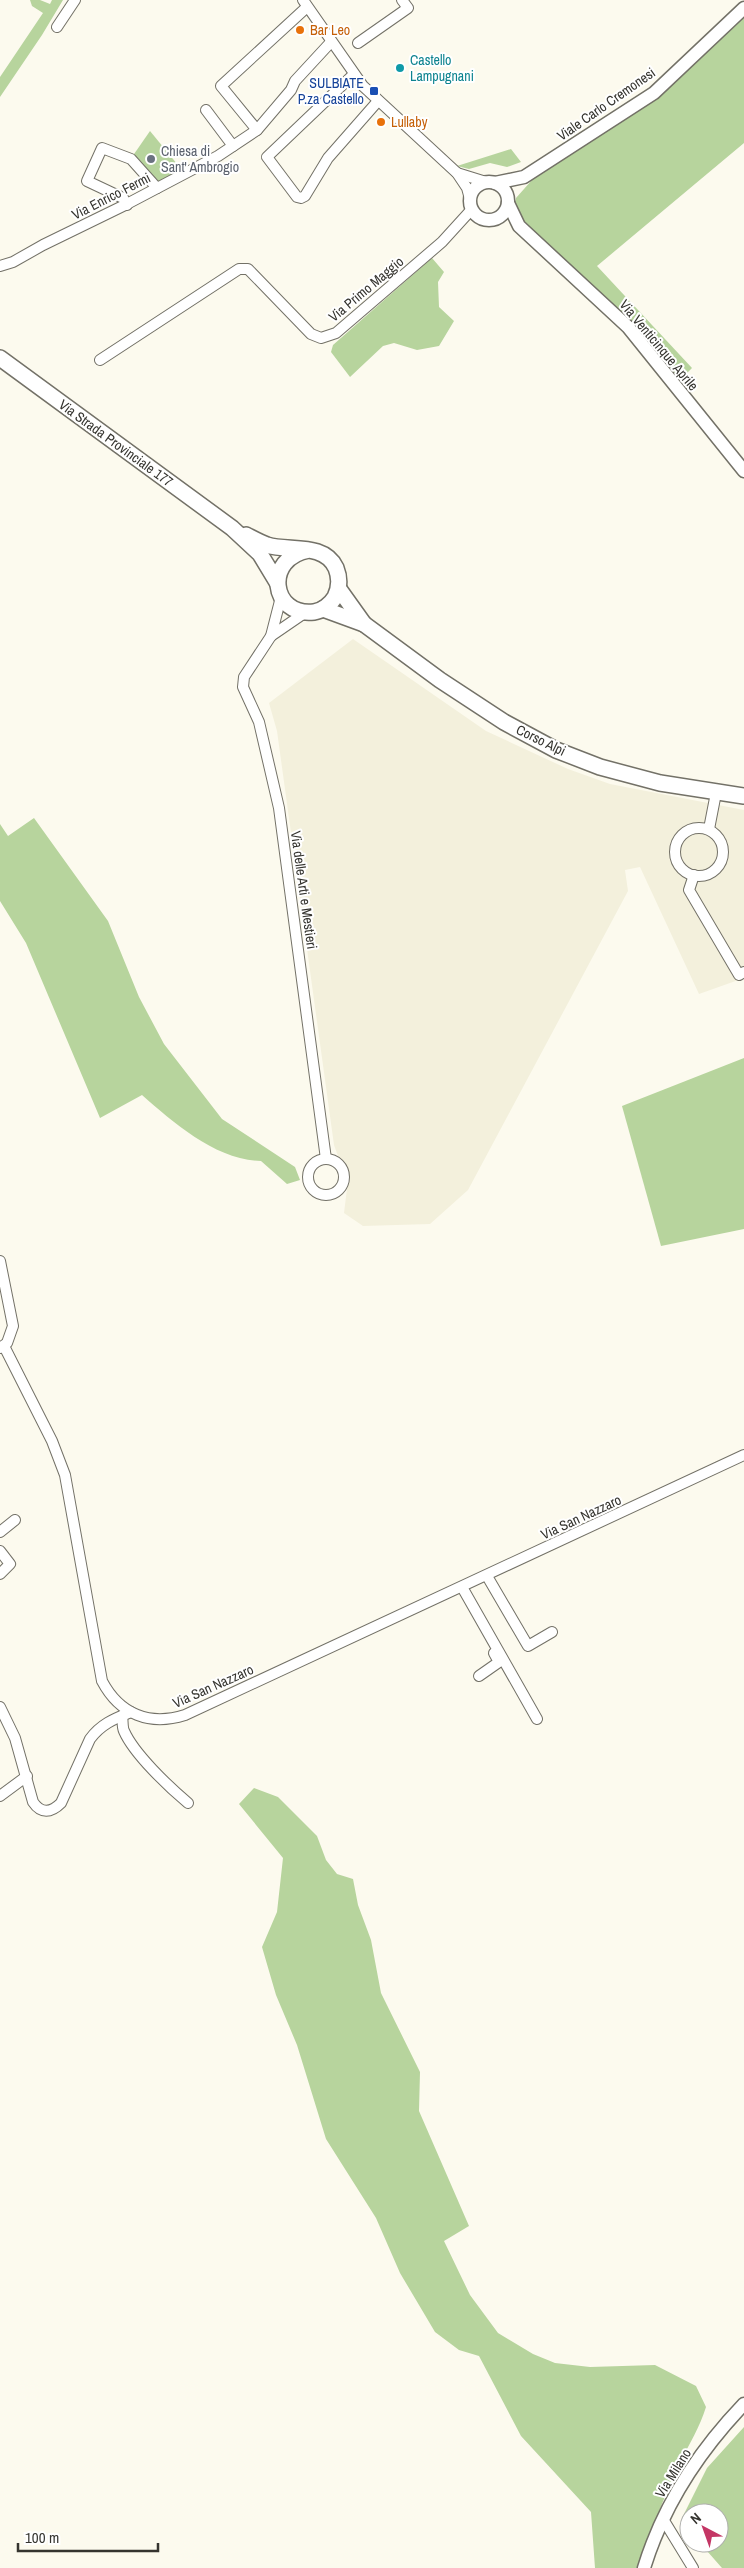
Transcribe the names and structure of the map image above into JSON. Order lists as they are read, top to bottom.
{
  "streets": {
    "main road": ["Via Strada Provinciale 177", "Corso Alpi"],
    "street": [
      "Viale Carlo Cremonesi",
      "Via Enrico Fermi",
      "Via Primo Maggio",
      "Via Venticinque Aprile",
      "Via delle Arti e Mestieri",
      "Via San Nazzaro",
      "Via Milano"
    ]
  },
  "crossings": [
    ["Viale Carlo Cremonesi", "Via Primo Maggio"],
    ["Viale Carlo Cremonesi", "Via Venticinque Aprile"],
    ["Via Primo Maggio", "Via Venticinque Aprile"],
    ["Via Strada Provinciale 177", "Corso Alpi"],
    ["Via Strada Provinciale 177", "Via delle Arti e Mestieri"],
    ["Corso Alpi", "Via delle Arti e Mestieri"]
  ],
  "places": {
    "other": [
      "Bar Leo",
      "Castello Lampugnani",
      "Lullaby",
      "Chiesa di Sant' Ambrogio"
    ],
    "transit": ["SULBIATE P.za Castello"]
  },
  "scale_bar": "100 m",
  "north": "top left"
}
